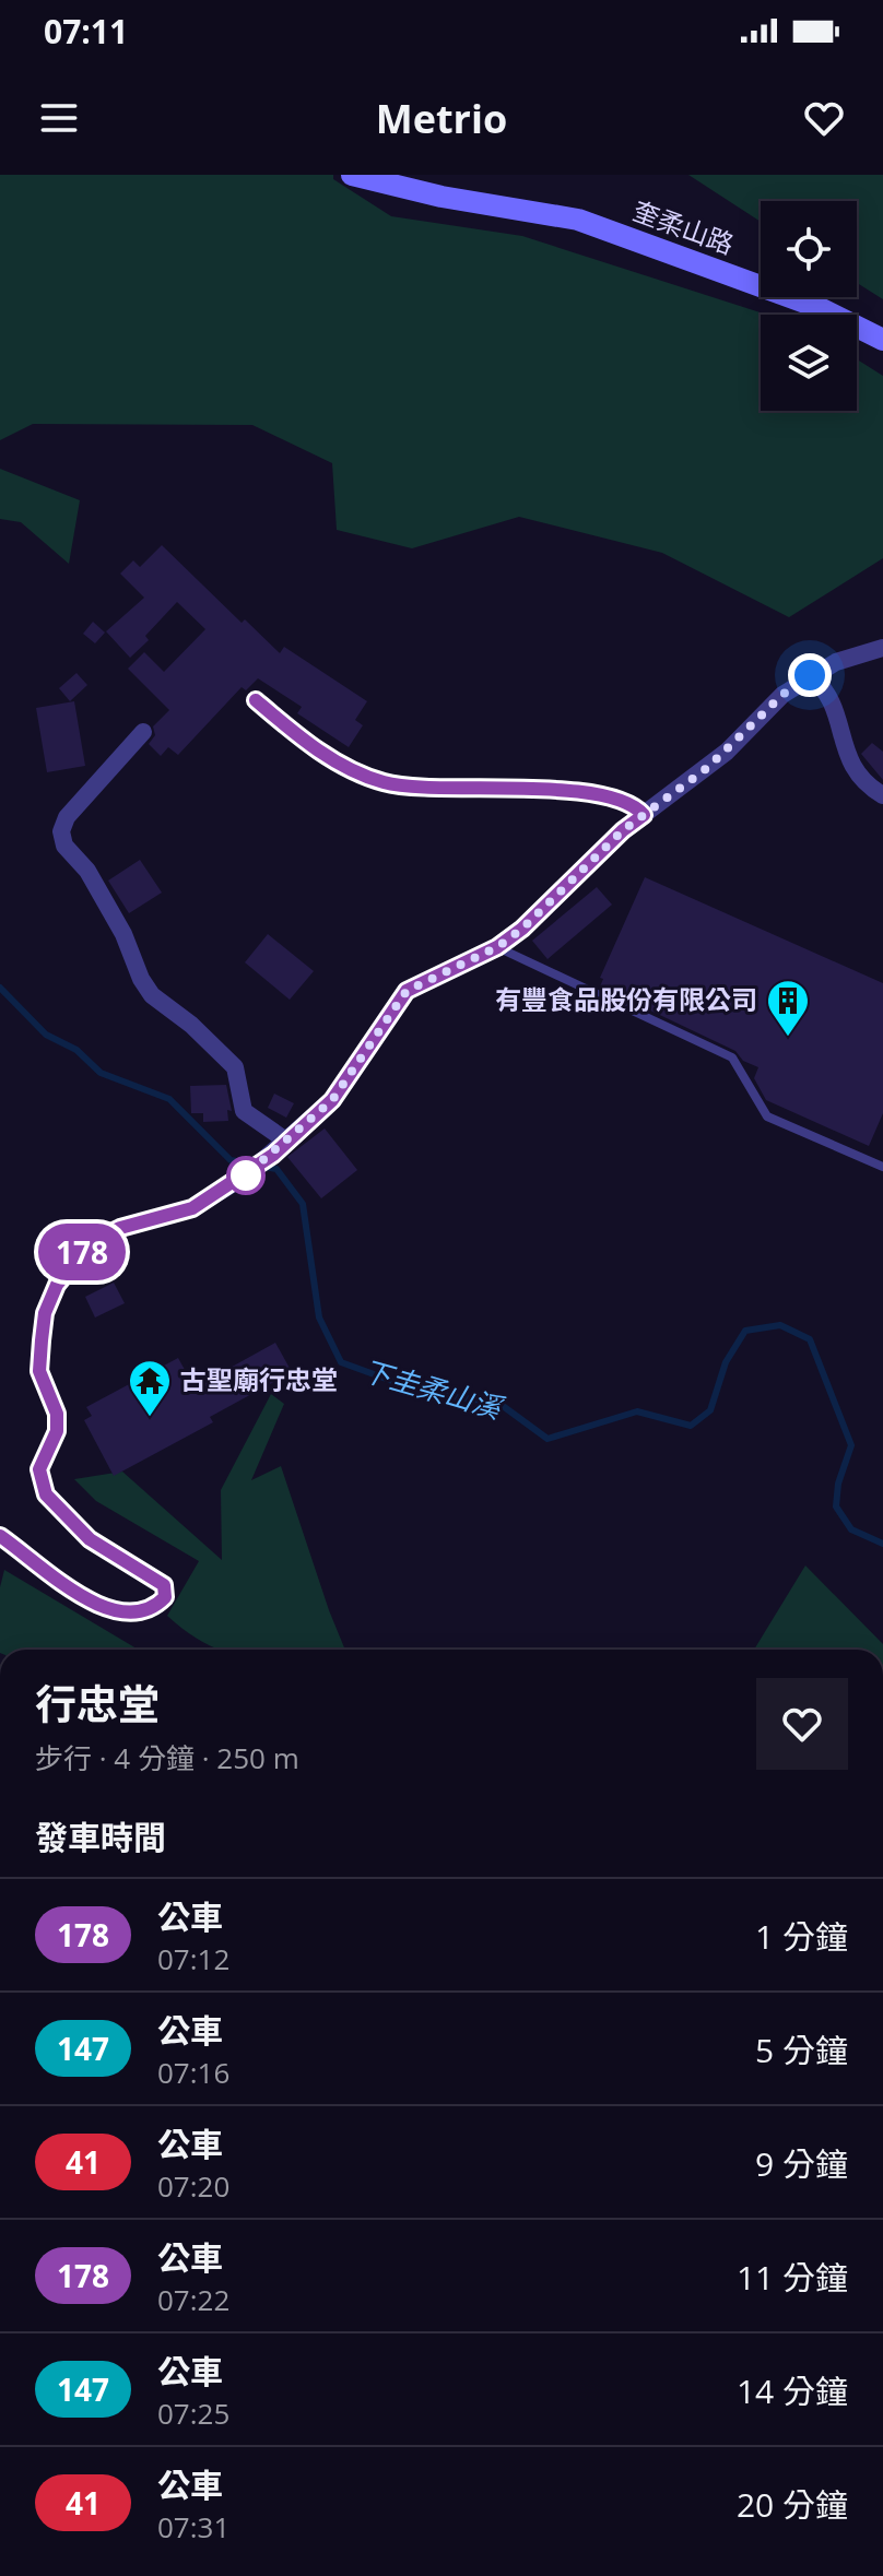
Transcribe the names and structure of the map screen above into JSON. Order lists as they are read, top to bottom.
{
  "streets": {
    "street": ["奎柔山路"]
  },
  "water": ["下圭柔山溪"],
  "places": {
    "building": ["有豐食品股份有限公司"],
    "temple": ["古聖廟行忠堂"]
  },
  "lines": ["bus line 178"],
  "page": {
    "status": "07:11",
    "header": "Metrio",
    "on_map": "178",
    "heading": [
      ["行忠堂", "步行 · 4 分鐘 · 250 m"],
      "發車時間"
    ],
    "list": [
      {
        "mark": "178",
        "name": "公車",
        "note": "07:12",
        "value": "1 分鐘"
      },
      {
        "mark": "147",
        "name": "公車",
        "note": "07:16",
        "value": "5 分鐘"
      },
      {
        "mark": "41",
        "name": "公車",
        "note": "07:20",
        "value": "9 分鐘"
      },
      {
        "mark": "178",
        "name": "公車",
        "note": "07:22",
        "value": "11 分鐘"
      },
      {
        "mark": "147",
        "name": "公車",
        "note": "07:25",
        "value": "14 分鐘"
      },
      {
        "mark": "41",
        "name": "公車",
        "note": "07:31",
        "value": "20 分鐘"
      }
    ]
  }
}
